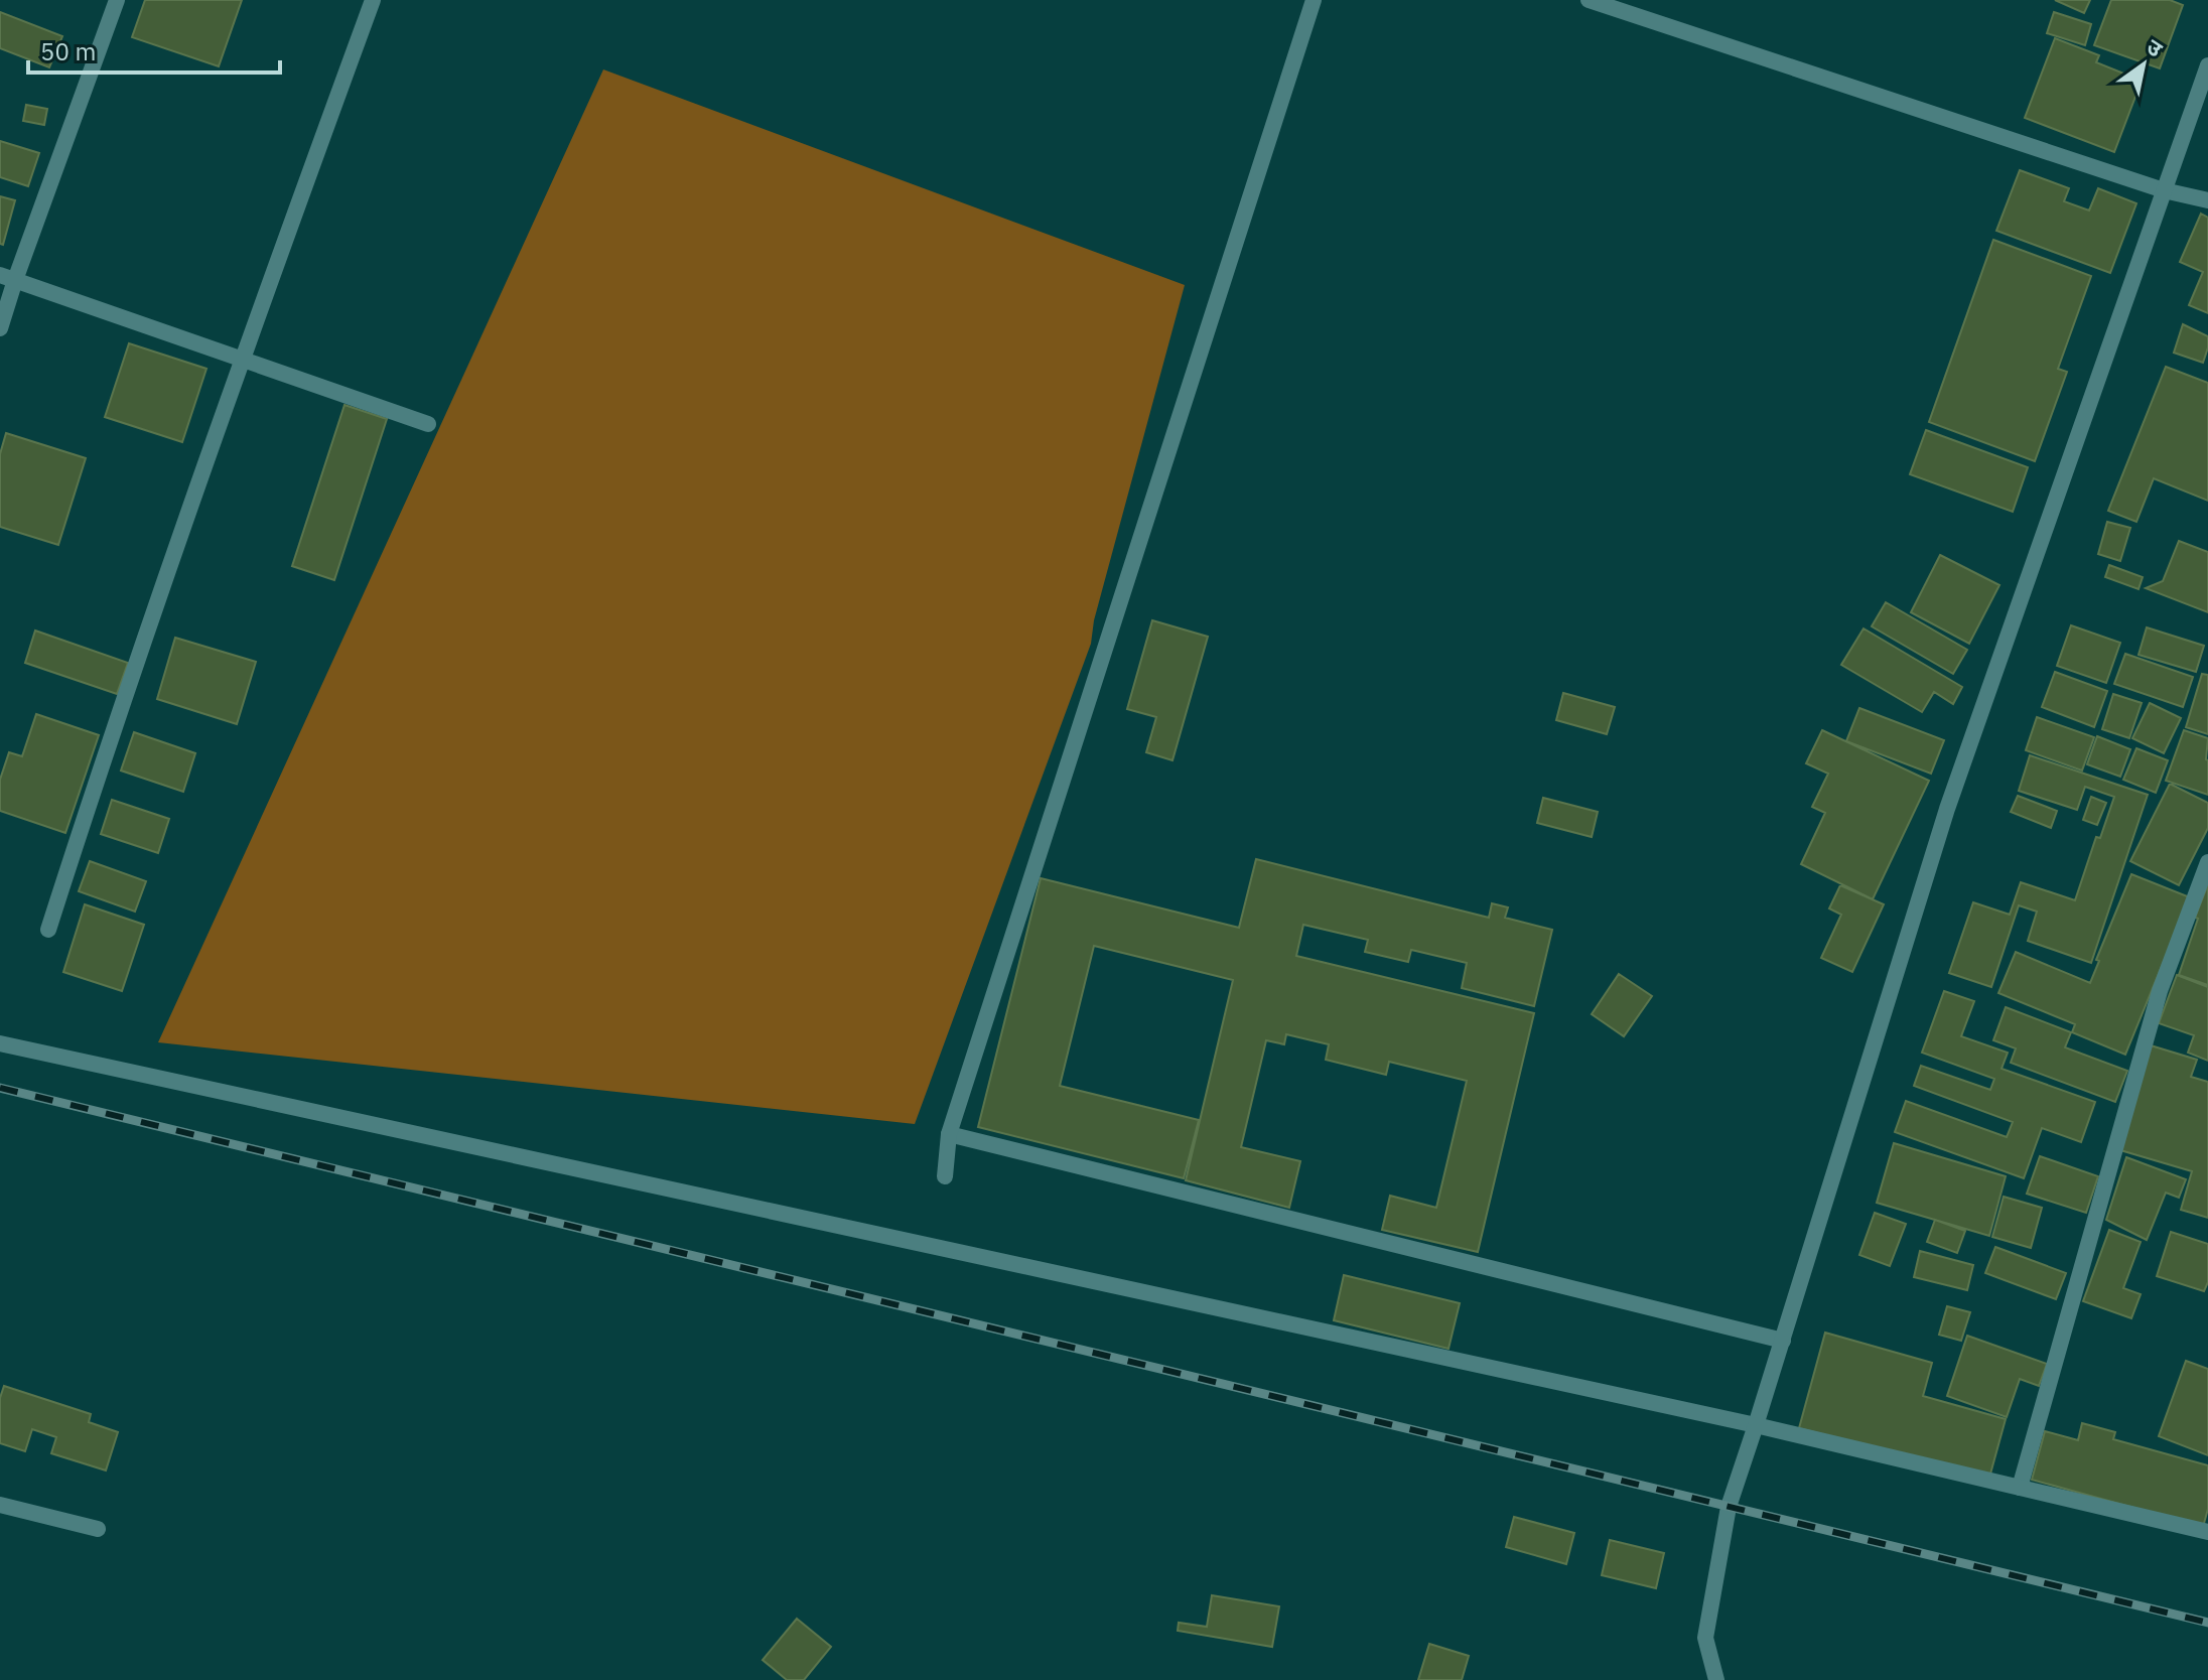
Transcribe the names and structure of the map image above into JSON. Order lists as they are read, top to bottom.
{
  "scale_bar": "50 m",
  "north": "top right"
}
